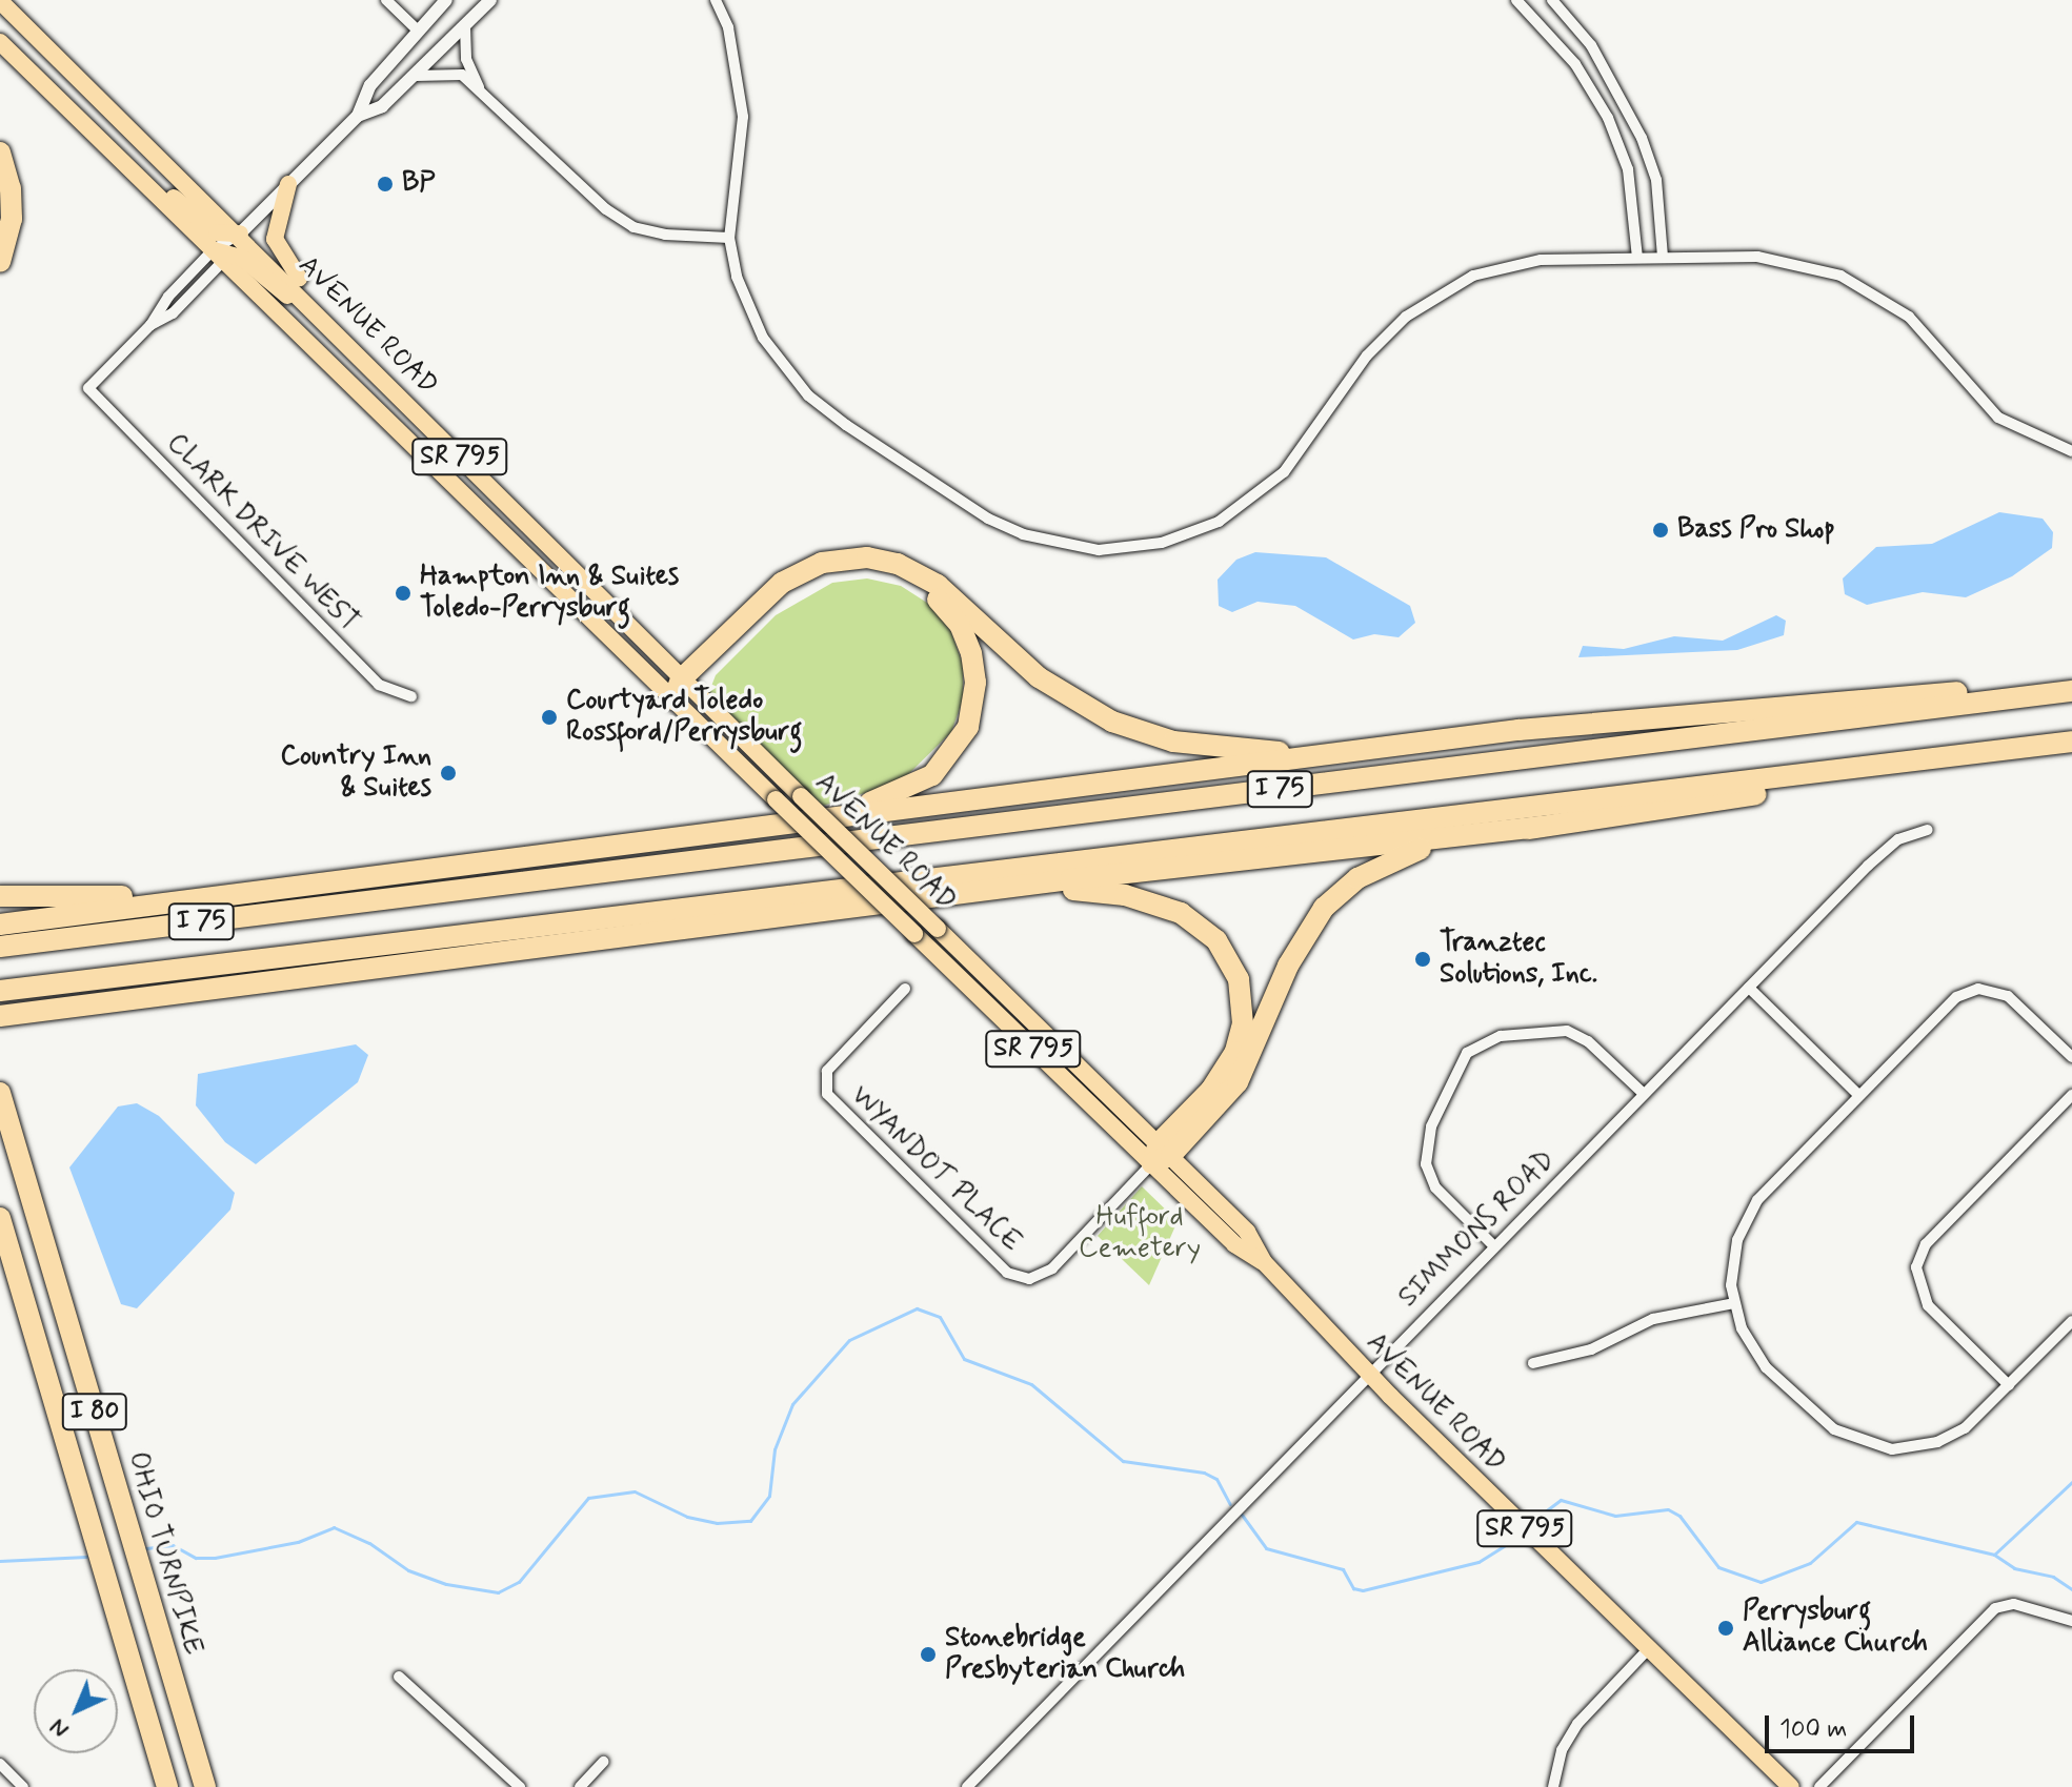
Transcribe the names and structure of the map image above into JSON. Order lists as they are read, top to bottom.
{
  "streets": {
    "highway": ["I 75", "I 80", "OHIO TURNPIKE"],
    "main road": ["AVENUE ROAD", "SR 795"],
    "street": ["CLARK DRIVE WEST", "WYANDOT PLACE", "SIMMONS ROAD"]
  },
  "crossings": [
    ["AVENUE ROAD", "CLARK DRIVE WEST"],
    ["AVENUE ROAD", "WYANDOT PLACE"],
    ["AVENUE ROAD", "SIMMONS ROAD"]
  ],
  "parks": ["Hufford Cemetery"],
  "places": [
    "BP",
    "Bass Pro Shop",
    "Hampton Inn & Suites Toledo-Perrysburg",
    "Courtyard Toledo Rossford/Perrysburg",
    "Country Inn & Suites",
    "Tranztec Solutions, Inc.",
    "Perrysburg Alliance Church",
    "Stonebridge Presbyterian Church"
  ],
  "scale_bar": "100 m",
  "north": "bottom left"
}
